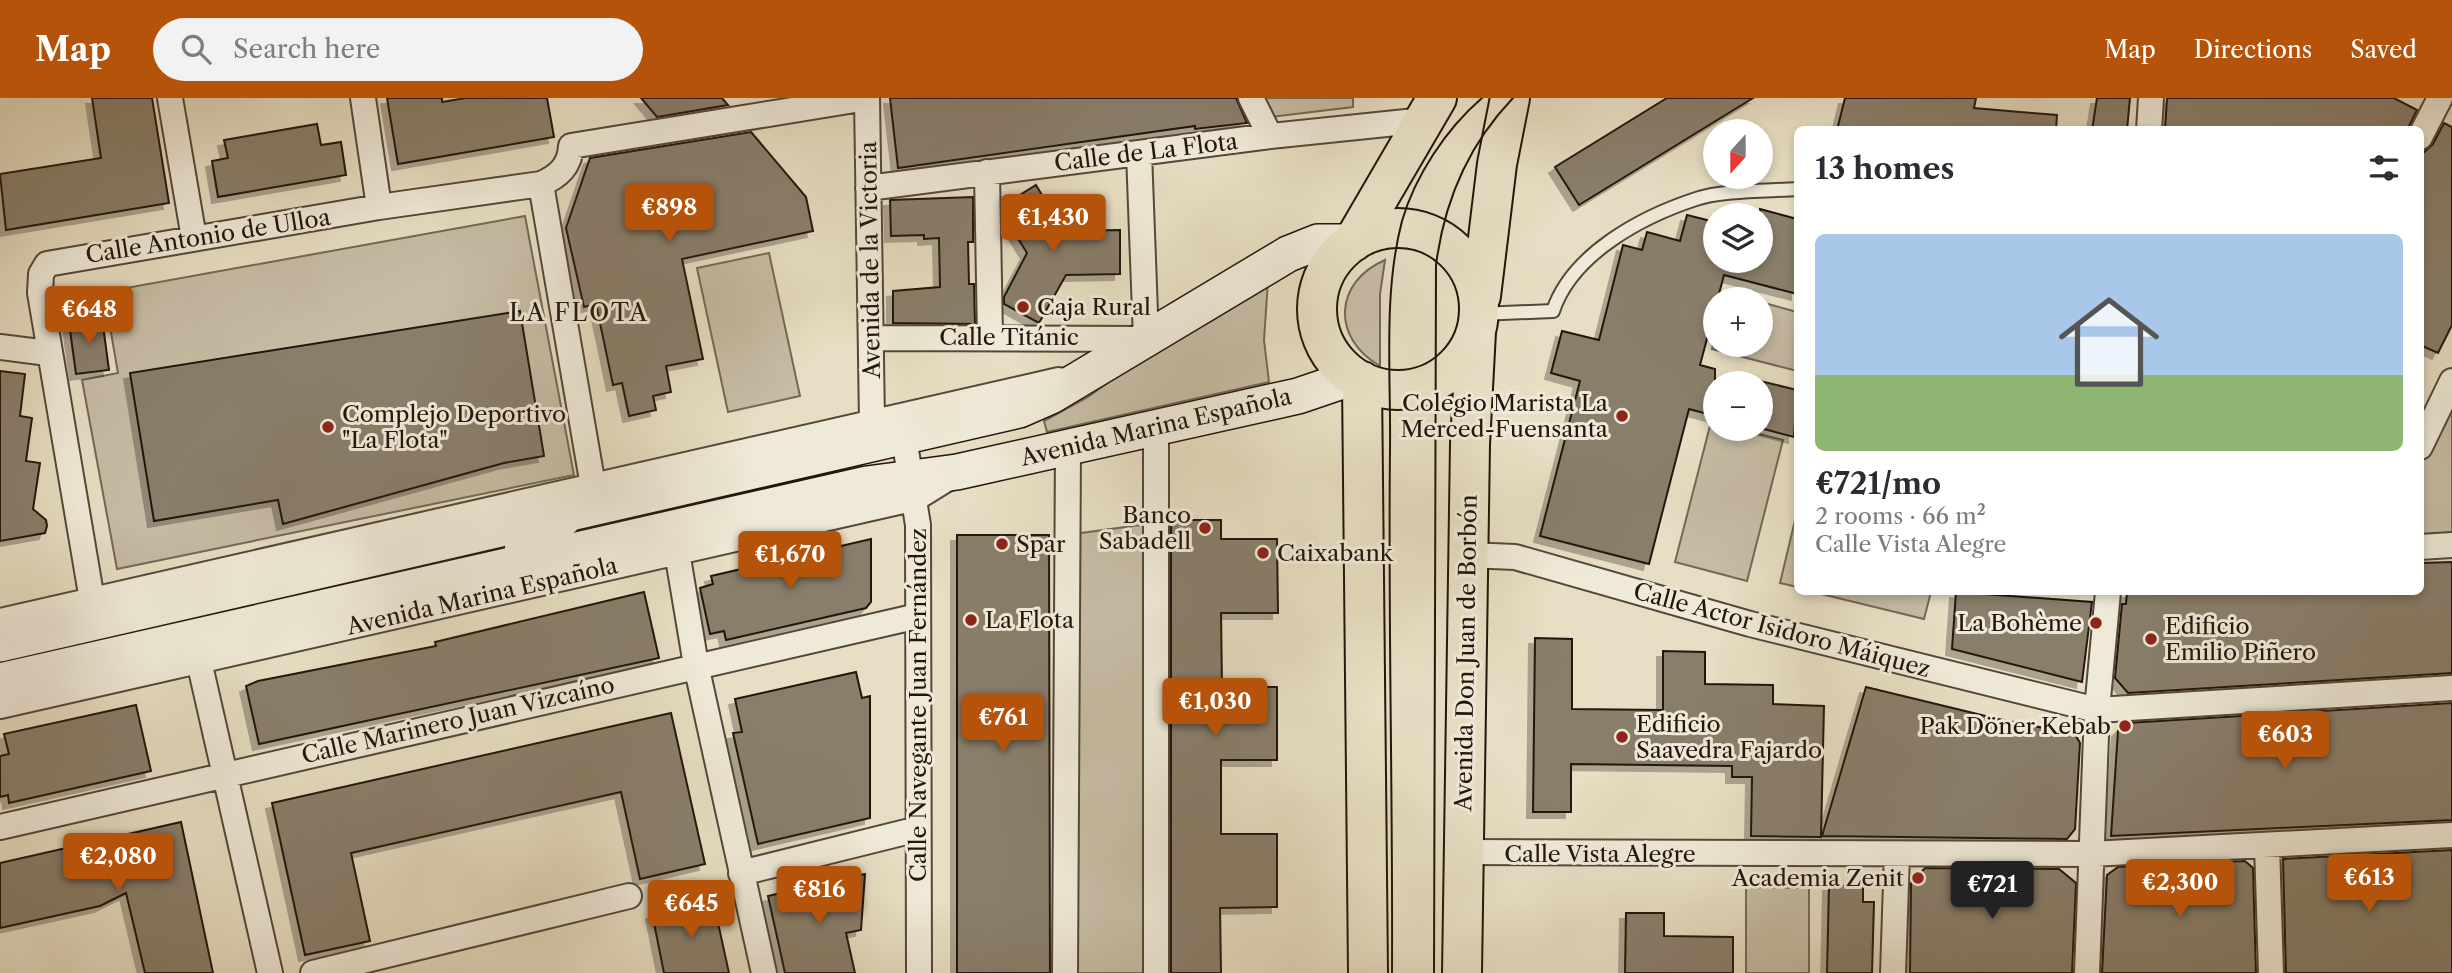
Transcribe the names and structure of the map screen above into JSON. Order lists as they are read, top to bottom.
{
  "streets": {
    "main road": ["Avenida Marina Española", "Avenida Don Juan de Borbón"],
    "street": [
      "Calle de La Flota",
      "Calle Antonio de Ulloa",
      "Avenida de la Victoria",
      "Calle Titánic",
      "Calle Actor Isidoro Máiquez",
      "Calle Navegante Juan Fernández",
      "Calle Marinero Juan Vizcaíno",
      "Calle Vista Alegre"
    ]
  },
  "crossings": [
    ["Calle de La Flota", "Avenida de la Victoria"],
    ["Calle Antonio de Ulloa", "Avenida de la Victoria"],
    ["Calle Antonio de Ulloa", "Avenida Marina Española"],
    ["Avenida de la Victoria", "Calle Titánic"],
    ["Avenida de la Victoria", "Avenida Marina Española"],
    ["Calle Titánic", "Avenida Marina Española"],
    ["Avenida Marina Española", "Avenida Don Juan de Borbón"],
    ["Avenida Marina Española", "Calle Navegante Juan Fernández"],
    ["Calle Actor Isidoro Máiquez", "Avenida Don Juan de Borbón"],
    ["Avenida Don Juan de Borbón", "Calle Vista Alegre"],
    ["Calle Navegante Juan Fernández", "Calle Marinero Juan Vizcaíno"]
  ],
  "districts": ["LA FLOTA"],
  "places": [
    "Caja Rural",
    "Colegio Marista La Merced-Fuensanta",
    "Complejo Deportivo \"La Flota\"",
    "Banco Sabadell",
    "Spar",
    "Caixabank",
    "La Flota",
    "La Bohème",
    "Edificio Emilio Piñero",
    "Pak Döner Kebab",
    "Edificio Saavedra Fajardo",
    "Academia Zenit"
  ],
  "north": "bottom",
  "page": {
    "header": "Map",
    "search": "Search here",
    "nav": ["Map", "Directions", "Saved"],
    "map_buttons": ["+", "−"],
    "heading": "13 homes",
    "price": [
      "€898",
      "€1,430",
      "€648",
      "€1,670",
      "€1,030",
      "€761",
      "€603",
      "€2,080",
      "€613",
      "€2,300",
      "€721",
      "€816",
      "€645"
    ],
    "list": [
      {
        "name": "€721/mo",
        "note": "2 rooms · 66 m² · Calle Vista Alegre"
      }
    ]
  }
}
